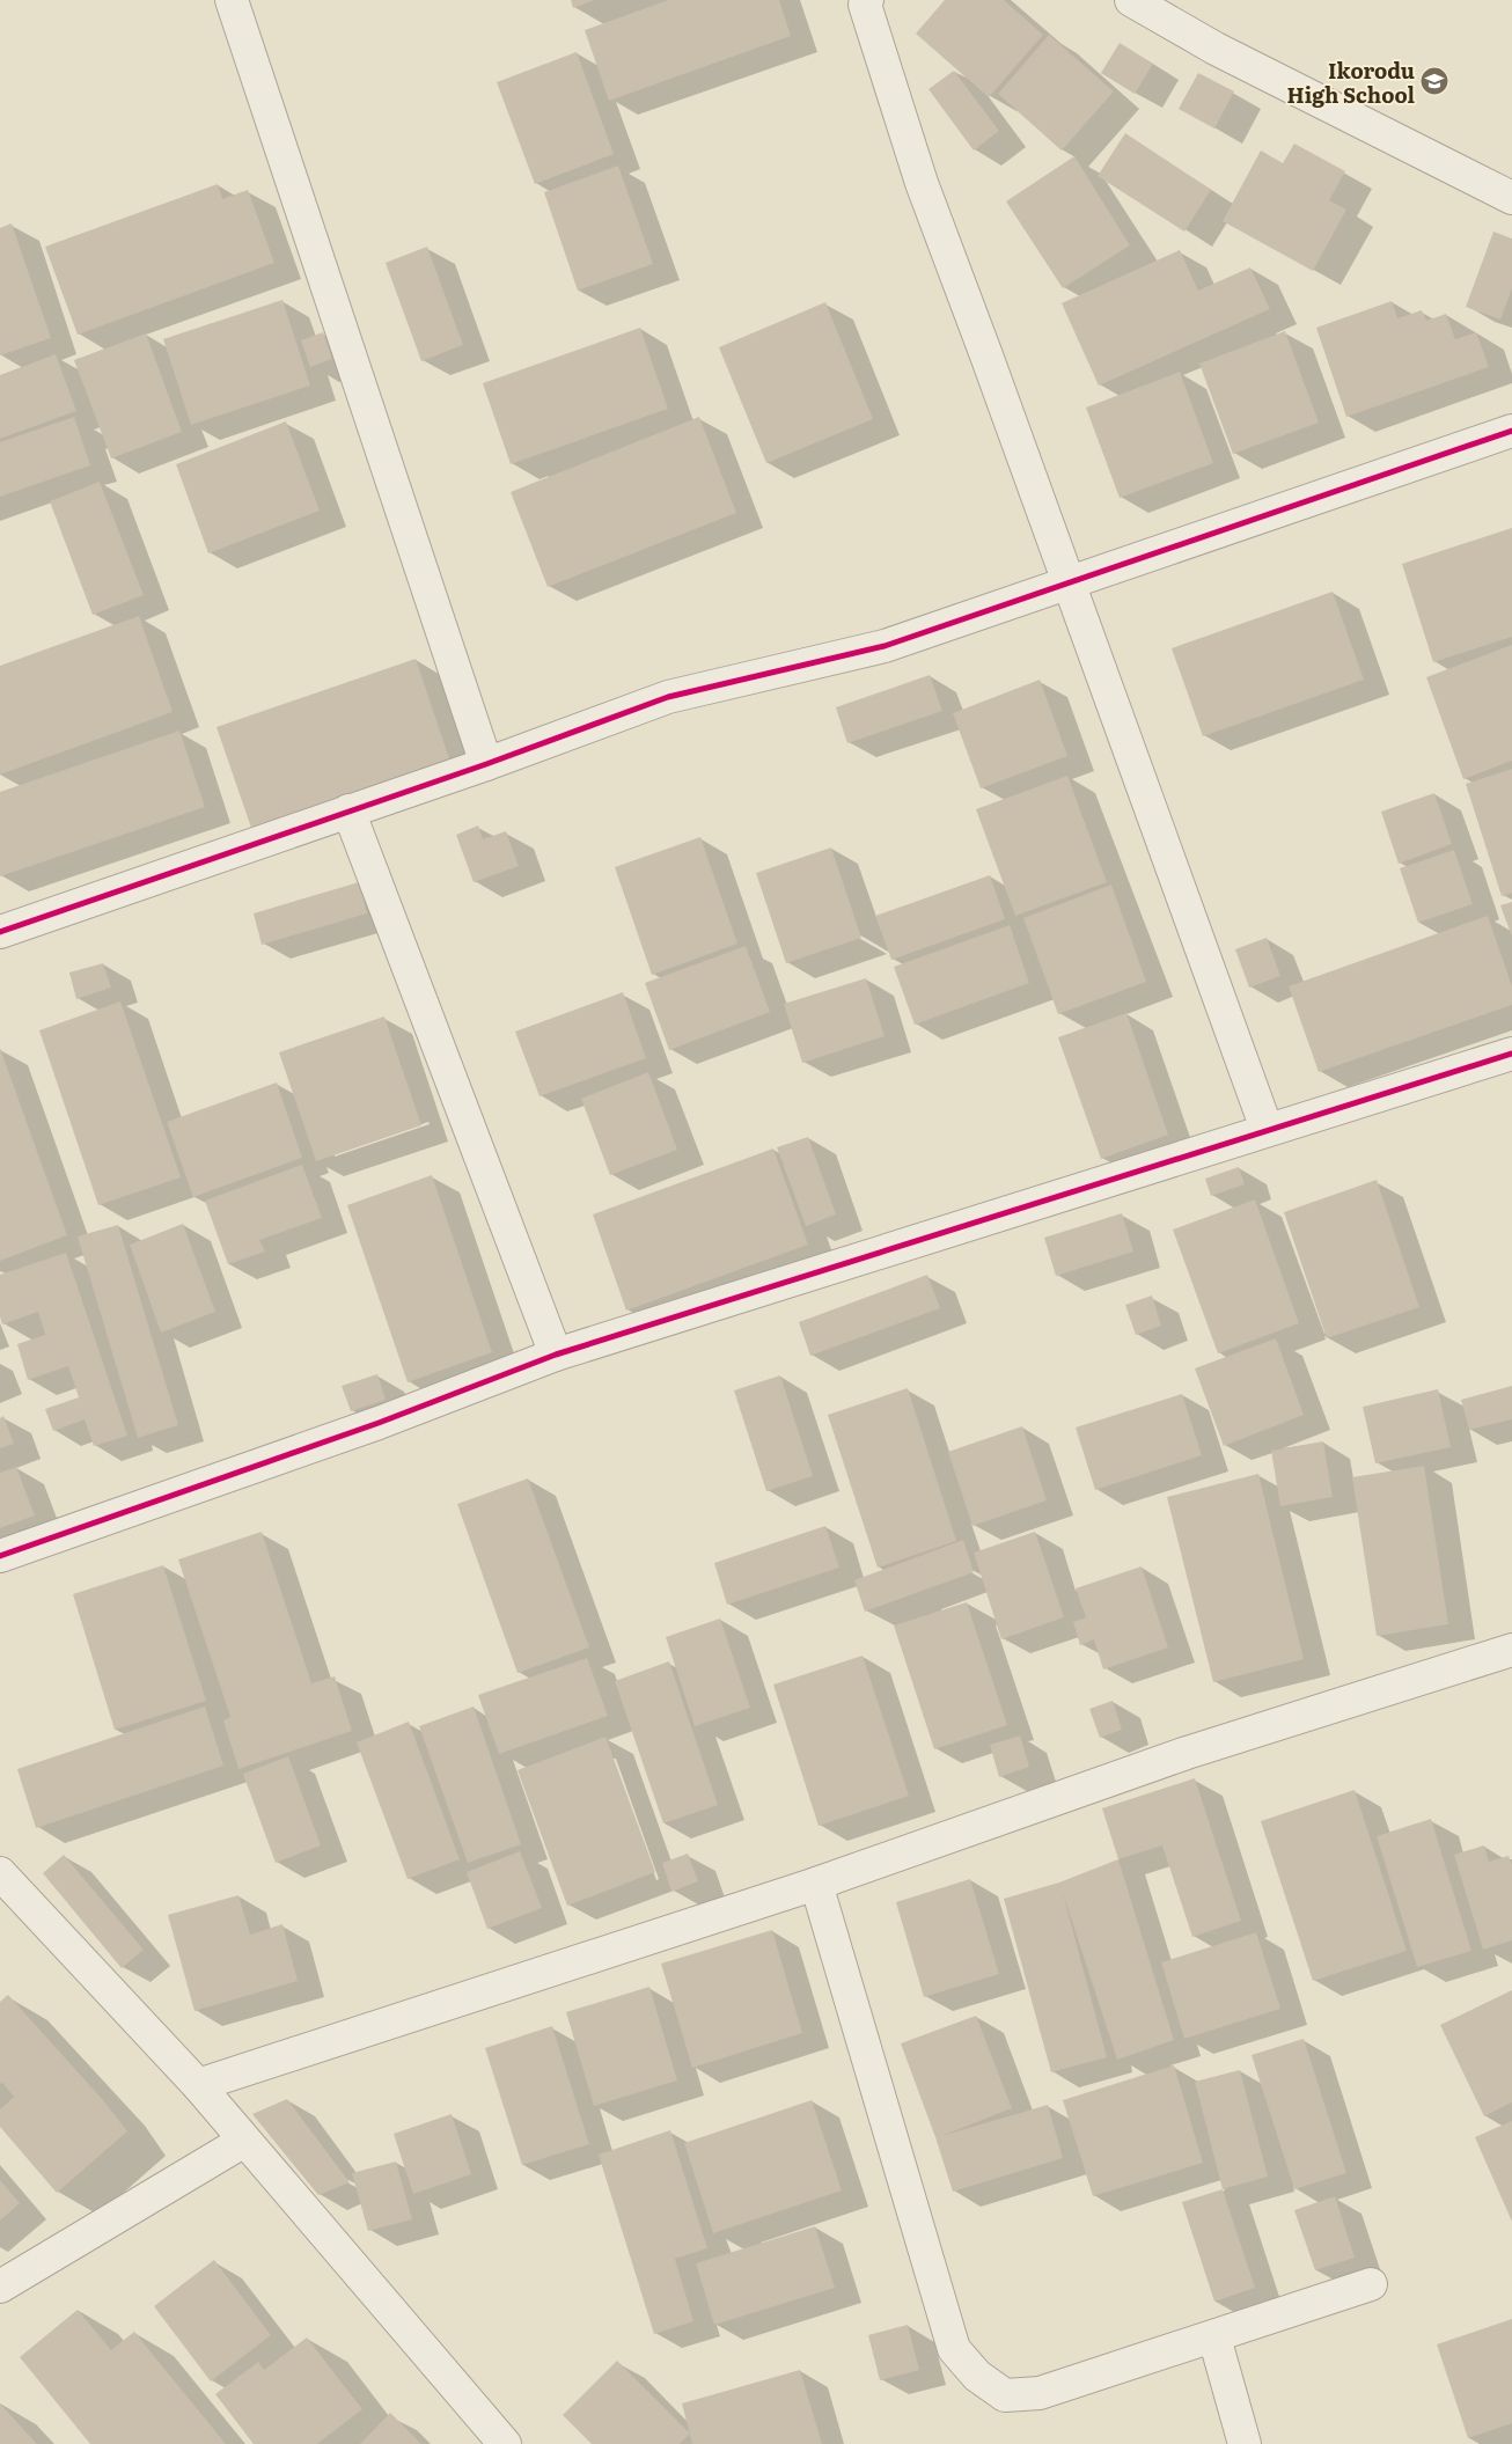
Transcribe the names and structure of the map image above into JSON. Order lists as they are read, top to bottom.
{
  "places": {
    "school or university": ["Ikorodu High School"]
  }
}
